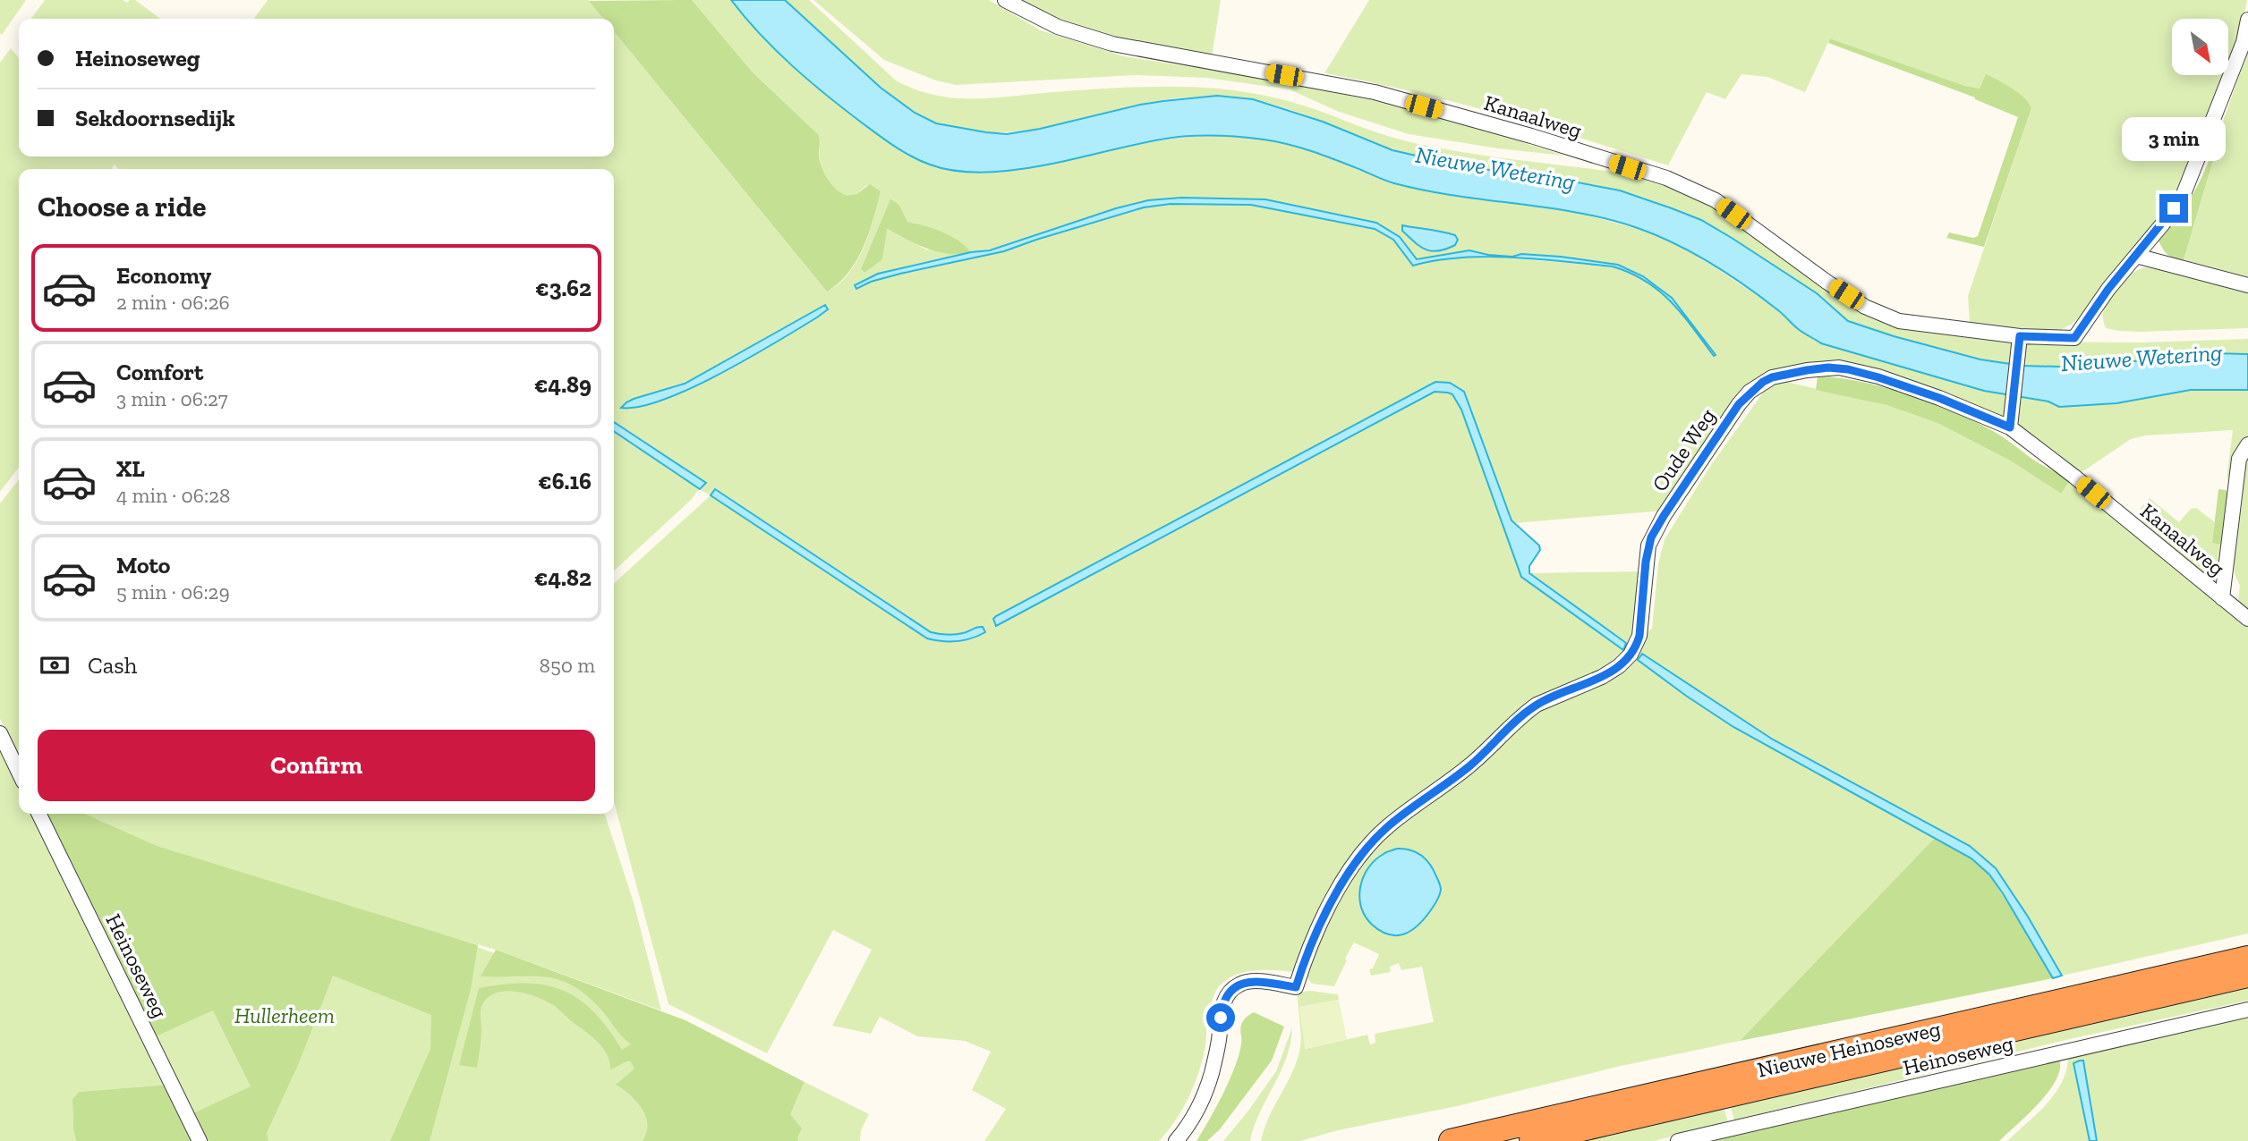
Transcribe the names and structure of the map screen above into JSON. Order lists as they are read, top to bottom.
{
  "streets": {
    "highway": ["Nieuwe Heinoseweg"],
    "street": ["Kanaalweg", "Oude Weg", "Heinoseweg"]
  },
  "crossings": [
    ["Kanaalweg", "Oude Weg"]
  ],
  "water": ["Nieuwe Wetering"],
  "parks": ["Hullerheem"],
  "north": "bottom right",
  "page": {
    "banner": ["Heinoseweg", "Sekdoornsedijk"],
    "bubble": "3 min",
    "heading": "Choose a ride",
    "list": [
      {
        "name": "Economy",
        "note": "2 min · 06:26",
        "value": "€3.62"
      },
      {
        "name": "Comfort",
        "note": "3 min · 06:27",
        "value": "€4.89"
      },
      {
        "name": "XL",
        "note": "4 min · 06:28",
        "value": "€6.16"
      },
      {
        "name": "Moto",
        "note": "5 min · 06:29",
        "value": "€4.82"
      }
    ],
    "pay": ["Cash", "850 m"],
    "buttons": "Confirm"
  }
}
